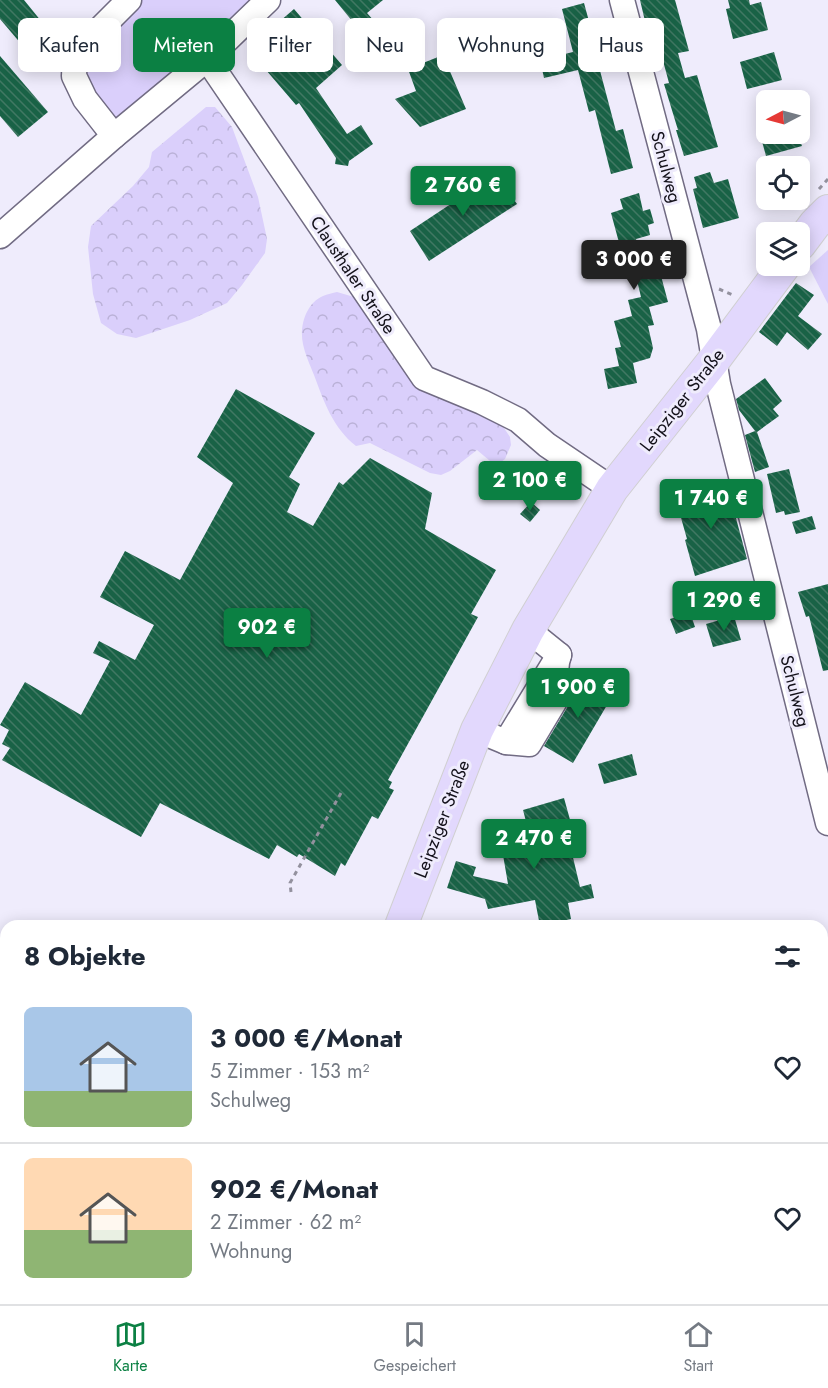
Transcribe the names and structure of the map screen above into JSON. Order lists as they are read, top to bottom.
{
  "streets": {
    "main road": ["Leipziger Straße"],
    "street": ["Schulweg", "Clausthaler Straße"]
  },
  "crossings": [
    ["Schulweg", "Leipziger Straße"],
    ["Clausthaler Straße", "Leipziger Straße"]
  ],
  "north": "left",
  "page": {
    "chip": [
      "Kaufen",
      "Mieten",
      "Filter",
      "Neu",
      "Wohnung",
      "Haus"
    ],
    "price": [
      "2 760 €",
      "3 000 €",
      "2 100 €",
      "1 740 €",
      "1 290 €",
      "902 €",
      "1 900 €",
      "2 470 €"
    ],
    "heading": "8 Objekte",
    "list": [
      {
        "name": "3 000 €/Monat",
        "note": "5 Zimmer · 153 m² · Schulweg"
      },
      {
        "name": "902 €/Monat",
        "note": "2 Zimmer · 62 m² · Wohnung"
      }
    ],
    "tabs": ["Karte", "Gespeichert", "Start"]
  }
}
